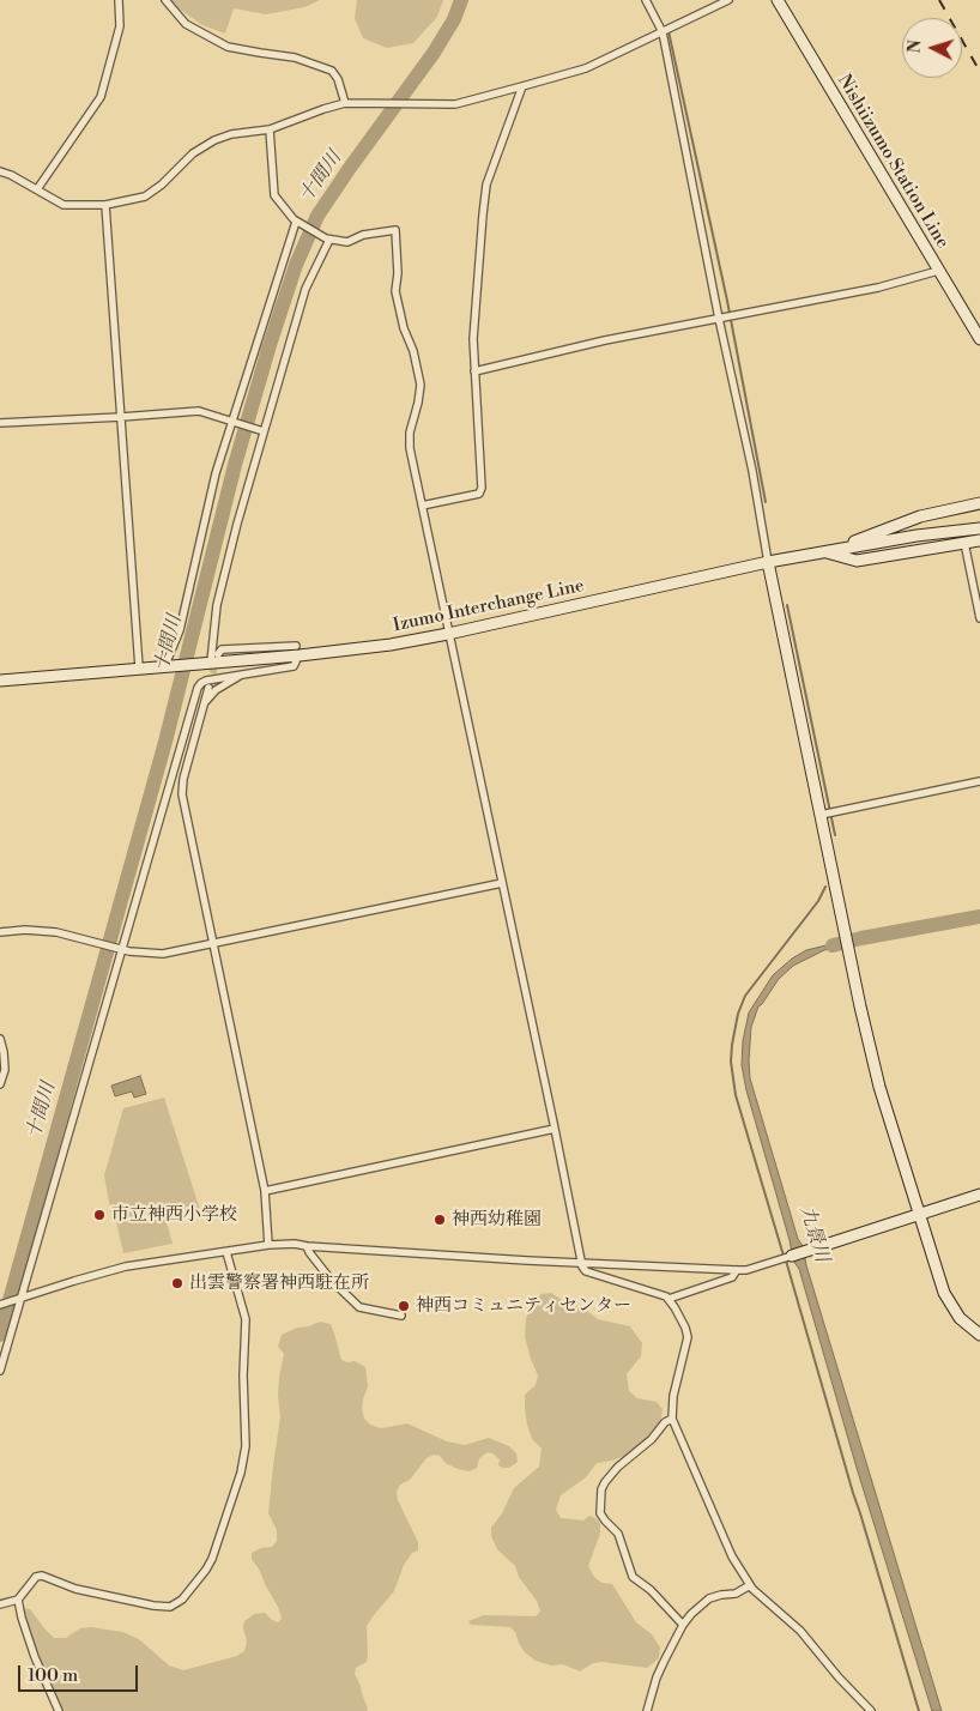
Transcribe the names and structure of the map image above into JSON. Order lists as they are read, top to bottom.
{
  "streets": {
    "main road": ["Nishiizumo Station Line", "Izumo Interchange Line"]
  },
  "water": ["十間川", "九景川"],
  "places": [
    "市立神西小学校",
    "神西幼稚園",
    "出雲警察署神西駐在所",
    "神西コミュニティセンター"
  ],
  "scale_bar": "100 m",
  "north": "left"
}
